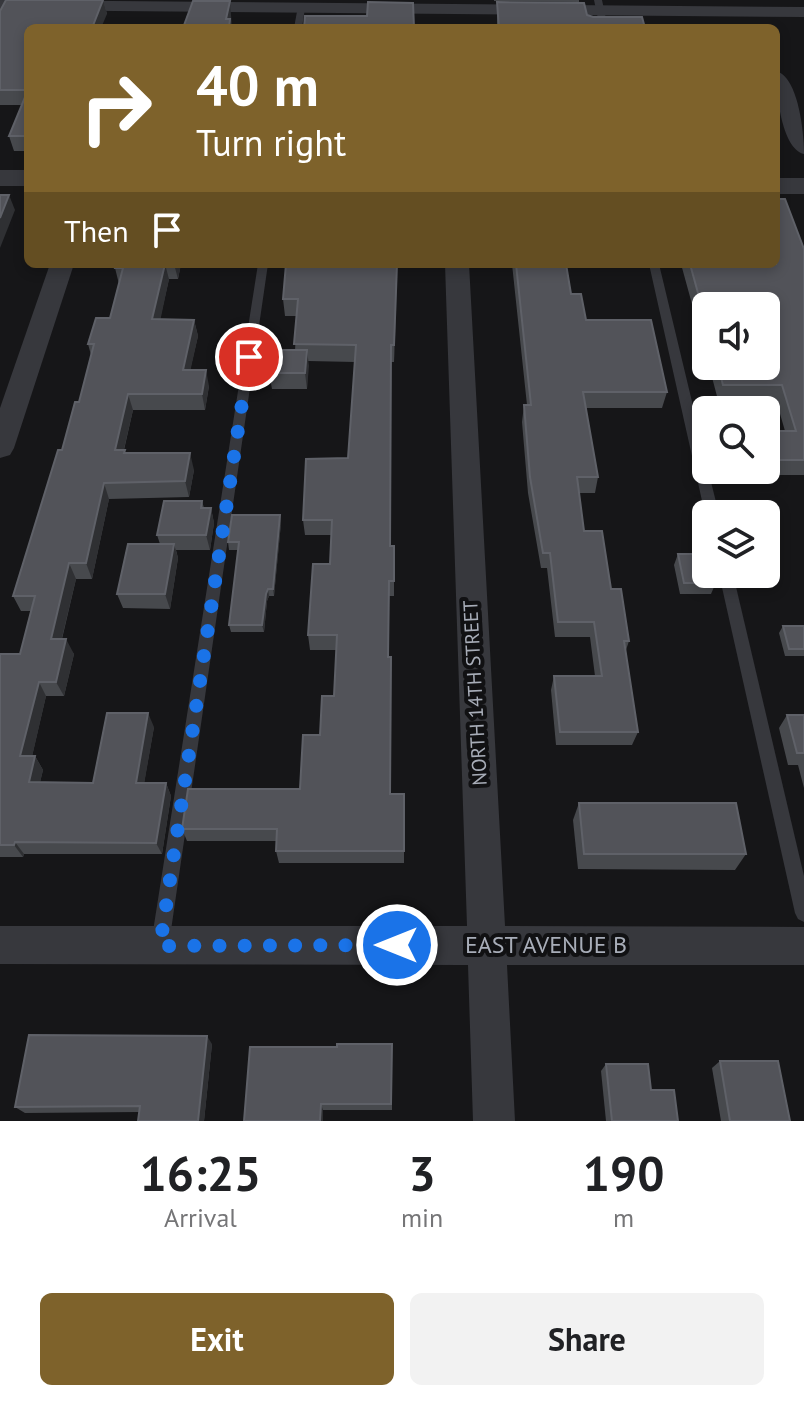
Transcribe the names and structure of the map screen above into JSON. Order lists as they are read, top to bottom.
{
  "streets": {
    "street": ["NORTH 14TH STREET", "EAST AVENUE B"]
  },
  "crossings": [
    ["NORTH 14TH STREET", "EAST AVENUE B"]
  ],
  "page": {
    "turn": ["40 m", "Turn right"],
    "then": "Then",
    "eta": [
      "16:25",
      "Arrival",
      "3",
      "min",
      "190",
      "m"
    ],
    "buttons": ["Exit", "Share"]
  }
}
